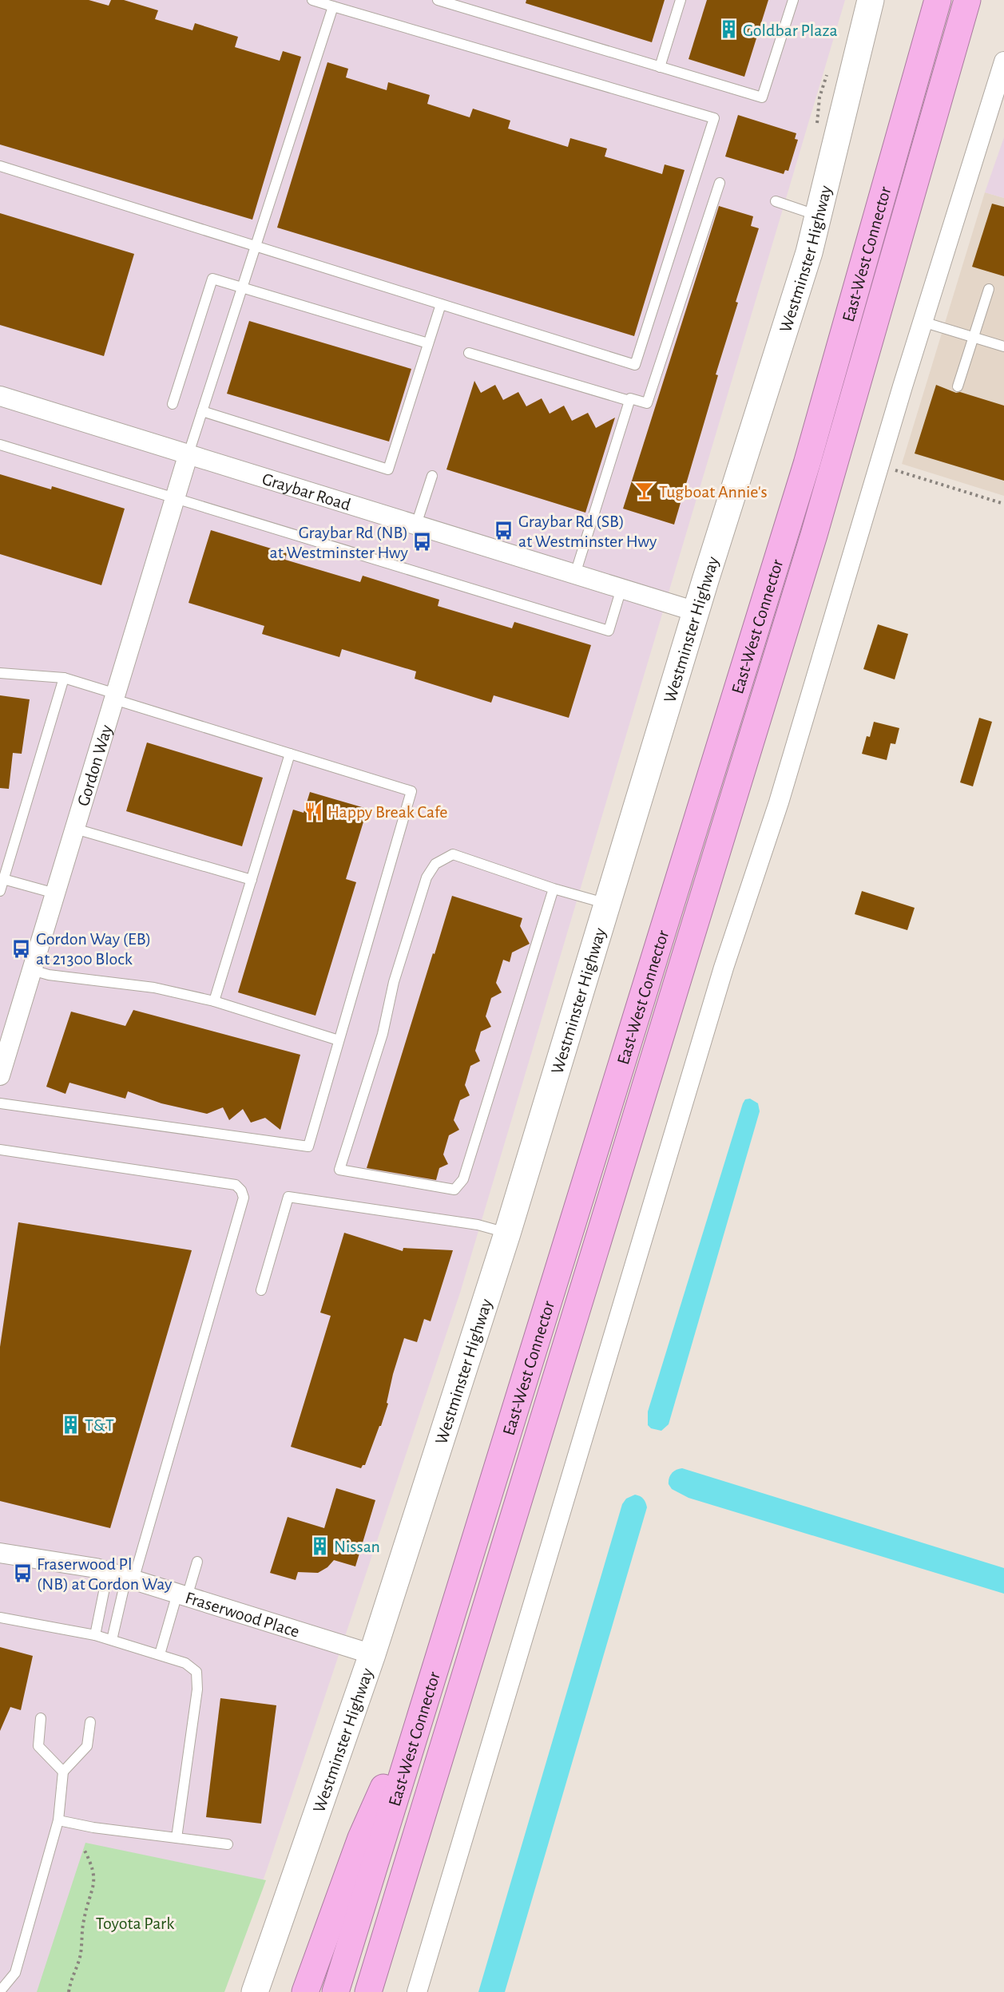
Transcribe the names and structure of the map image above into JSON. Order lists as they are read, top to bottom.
{
  "streets": {
    "highway": ["East-West Connector"],
    "main road": ["Westminster Highway"],
    "street": ["Graybar Road", "Gordon Way", "Fraserwood Place"]
  },
  "crossings": [
    ["Westminster Highway", "Graybar Road"],
    ["Westminster Highway", "Fraserwood Place"],
    ["Graybar Road", "Gordon Way"]
  ],
  "parks": ["Toyota Park"],
  "places": {
    "building": ["Goldbar Plaza", "T&T", "Nissan"],
    "bar": ["Tugboat Annie's"],
    "bus stop": [
      "Graybar Rd (SB) at Westminster Hwy",
      "Graybar Rd (NB) at Westminster Hwy",
      "Gordon Way (EB) at 21300 Block",
      "Fraserwood Pl (NB) at Gordon Way"
    ],
    "restaurant": ["Happy Break Cafe"]
  }
}
